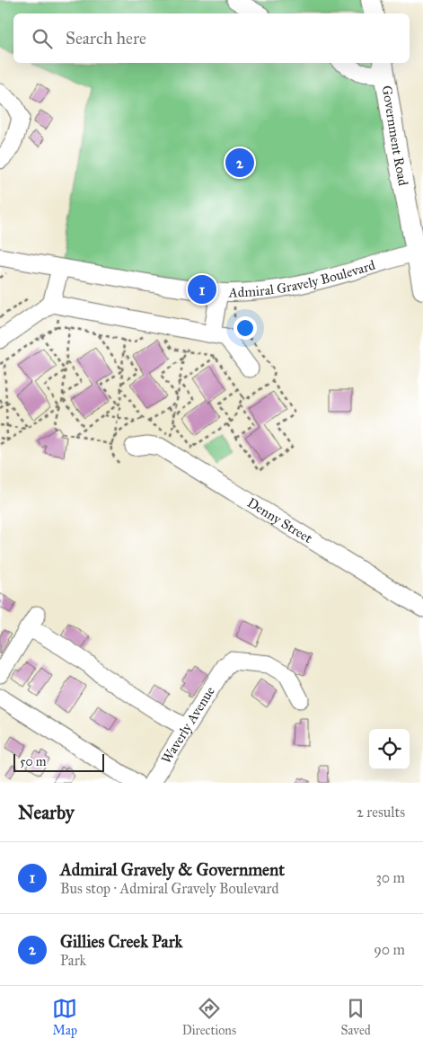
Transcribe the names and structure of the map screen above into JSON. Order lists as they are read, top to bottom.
{
  "streets": {
    "main road": ["Government Road"],
    "street": ["Admiral Gravely Boulevard", "Denny Street", "Waverly Avenue"]
  },
  "crossings": [
    ["Government Road", "Admiral Gravely Boulevard"]
  ],
  "scale_bar": "50 m",
  "page": {
    "search": "Search here",
    "pins": ["2", "1"],
    "scale": "50 m",
    "heading": ["Nearby", "2 results"],
    "list": [
      {
        "mark": "1",
        "name": "Admiral Gravely & Government",
        "note": "Bus stop · Admiral Gravely Boulevard",
        "value": "30 m"
      },
      {
        "mark": "2",
        "name": "Gillies Creek Park",
        "note": "Park",
        "value": "90 m"
      }
    ],
    "nav": ["Map", "Directions", "Saved"]
  }
}
